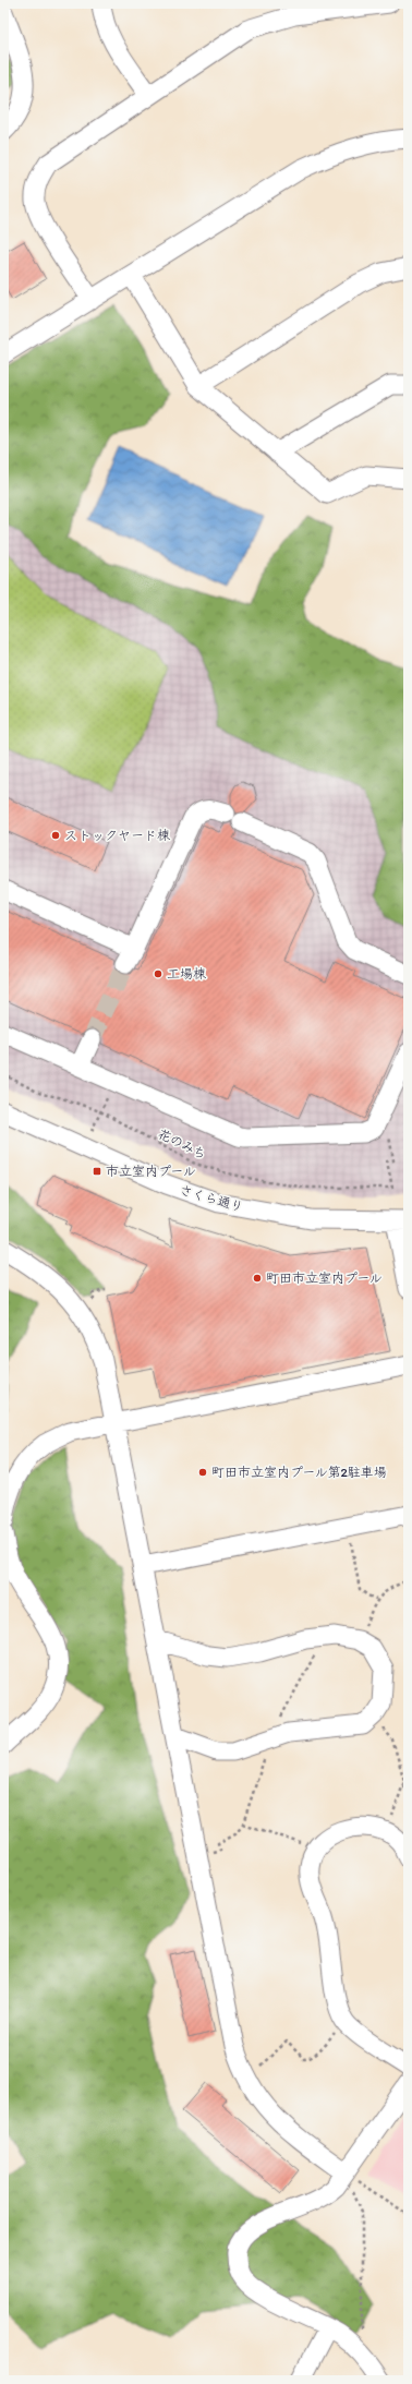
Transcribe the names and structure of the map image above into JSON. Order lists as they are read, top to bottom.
{
  "streets": {
    "street": ["さくら通り"],
    "path": ["花のみち"]
  },
  "places": {
    "other": [
      "ストックヤード棟",
      "工場棟",
      "町田市立室内プール",
      "町田市立室内プール第2駐車場"
    ],
    "transit": ["市立室内プール"]
  }
}
